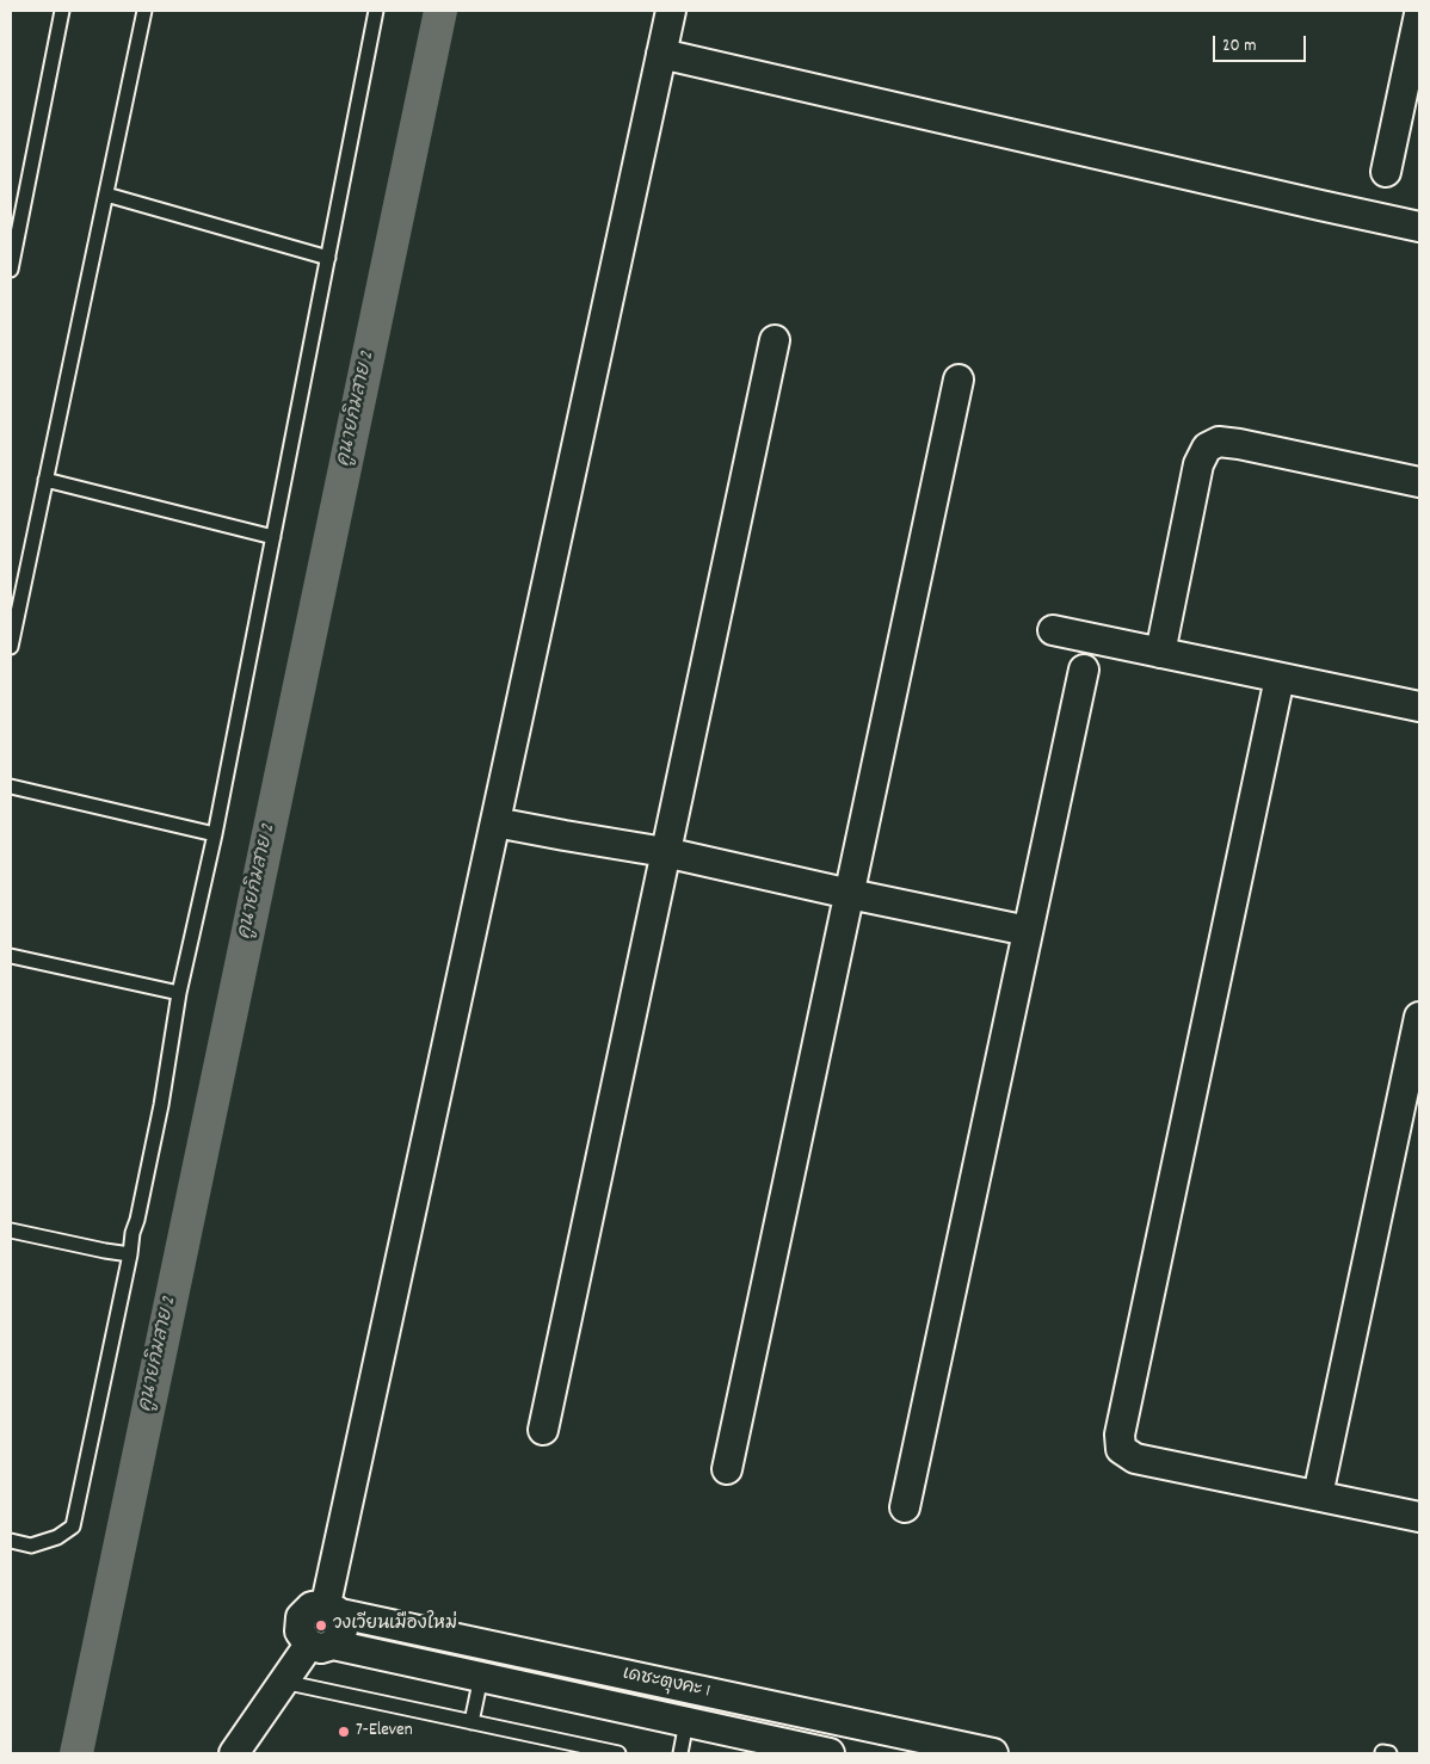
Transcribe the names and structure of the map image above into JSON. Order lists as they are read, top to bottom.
{
  "streets": {
    "street": ["เดชะตุงคะ 1"]
  },
  "water": ["คูนายกิมสาย 2"],
  "places": ["วงเวียนเมืองใหม่", "7-Eleven"],
  "scale_bar": "20 m"
}
